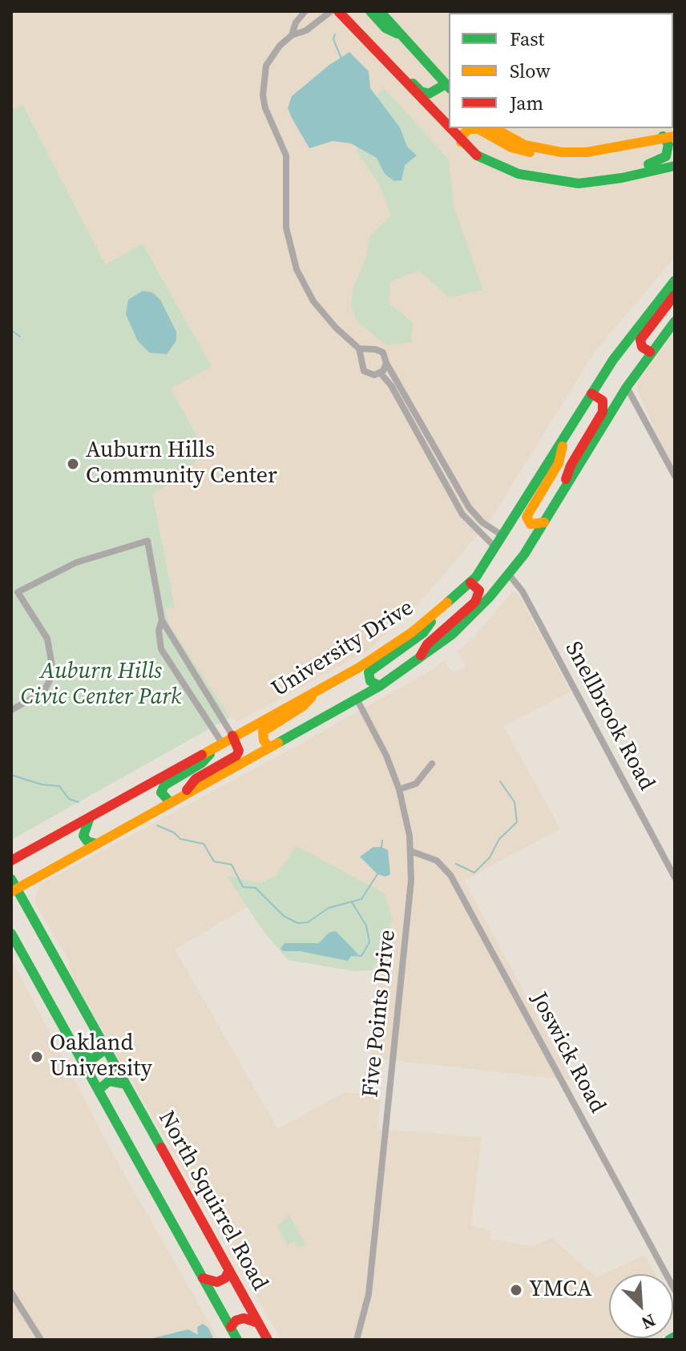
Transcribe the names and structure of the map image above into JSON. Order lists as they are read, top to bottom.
{
  "streets": {
    "main road": ["University Drive", "North Squirrel Road"],
    "street": ["Snellbrook Road", "Five Points Drive", "Joswick Road"]
  },
  "crossings": [
    ["University Drive", "Snellbrook Road"],
    ["University Drive", "Five Points Drive"],
    ["University Drive", "North Squirrel Road"],
    ["Five Points Drive", "Joswick Road"]
  ],
  "parks": ["Auburn Hills Civic Center Park"],
  "places": ["Auburn Hills Community Center", "Oakland University", "YMCA"],
  "legend": ["Fast", "Slow", "Jam"],
  "north": "bottom right"
}
